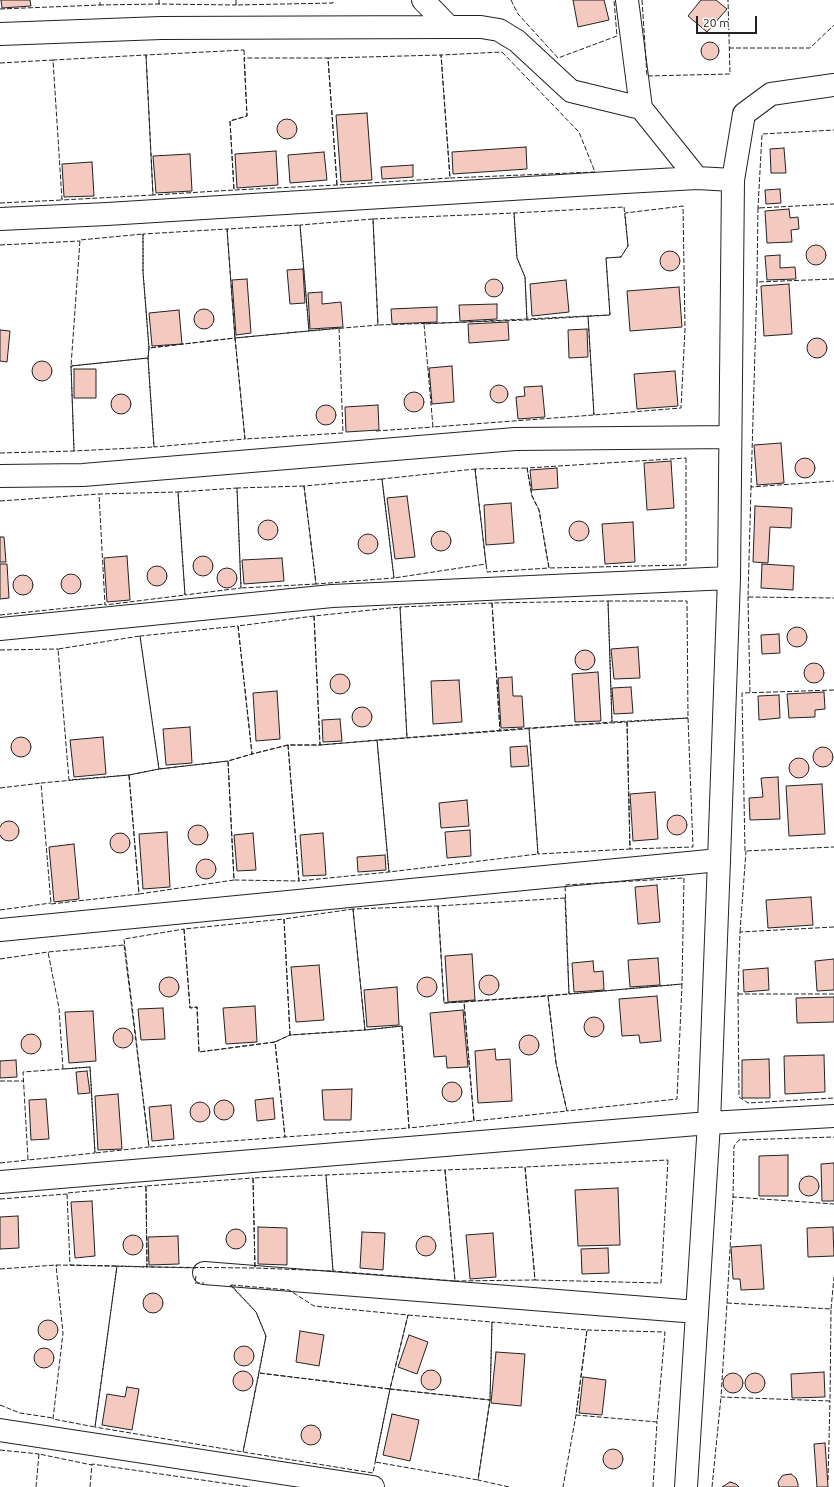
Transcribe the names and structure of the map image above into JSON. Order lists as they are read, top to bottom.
{
  "scale_bar": "20 m"
}
